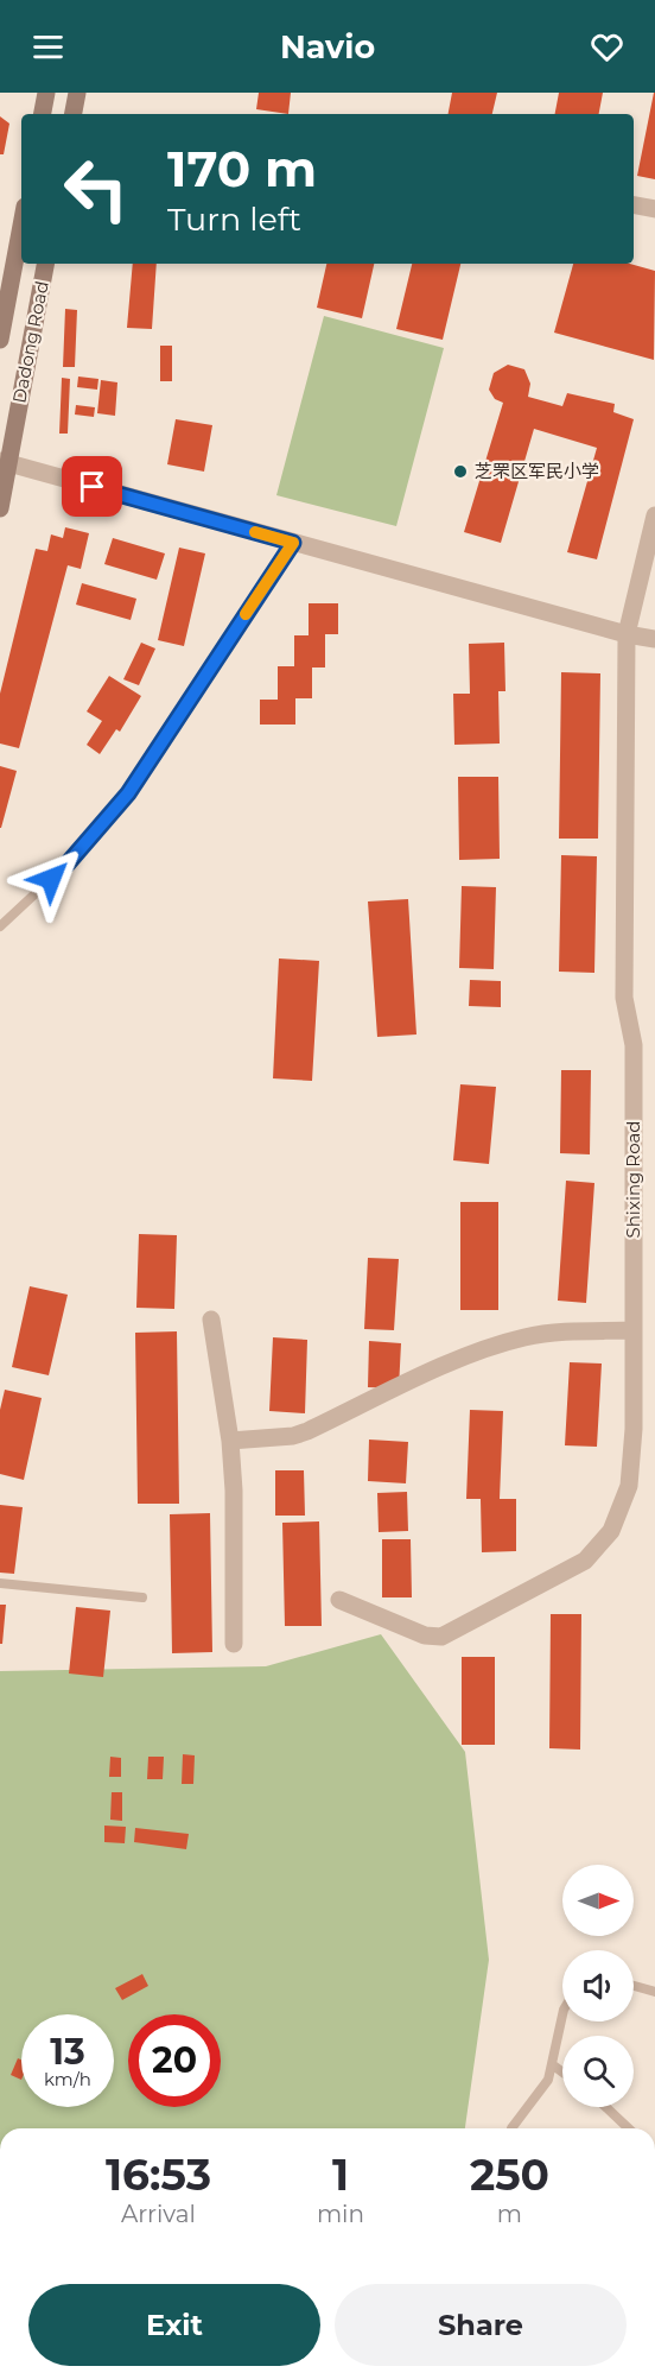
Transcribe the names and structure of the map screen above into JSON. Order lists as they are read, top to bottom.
{
  "streets": {
    "street": ["Dadong Road", "Shixing Road"]
  },
  "places": ["芝罘区军民小学"],
  "north": "right",
  "page": {
    "header": "Navio",
    "turn": ["170 m", "Turn left"],
    "speed": "13 km/h",
    "limit": "20",
    "eta": [
      "16:53",
      "Arrival",
      "1",
      "min",
      "250",
      "m"
    ],
    "buttons": ["Exit", "Share"]
  }
}
